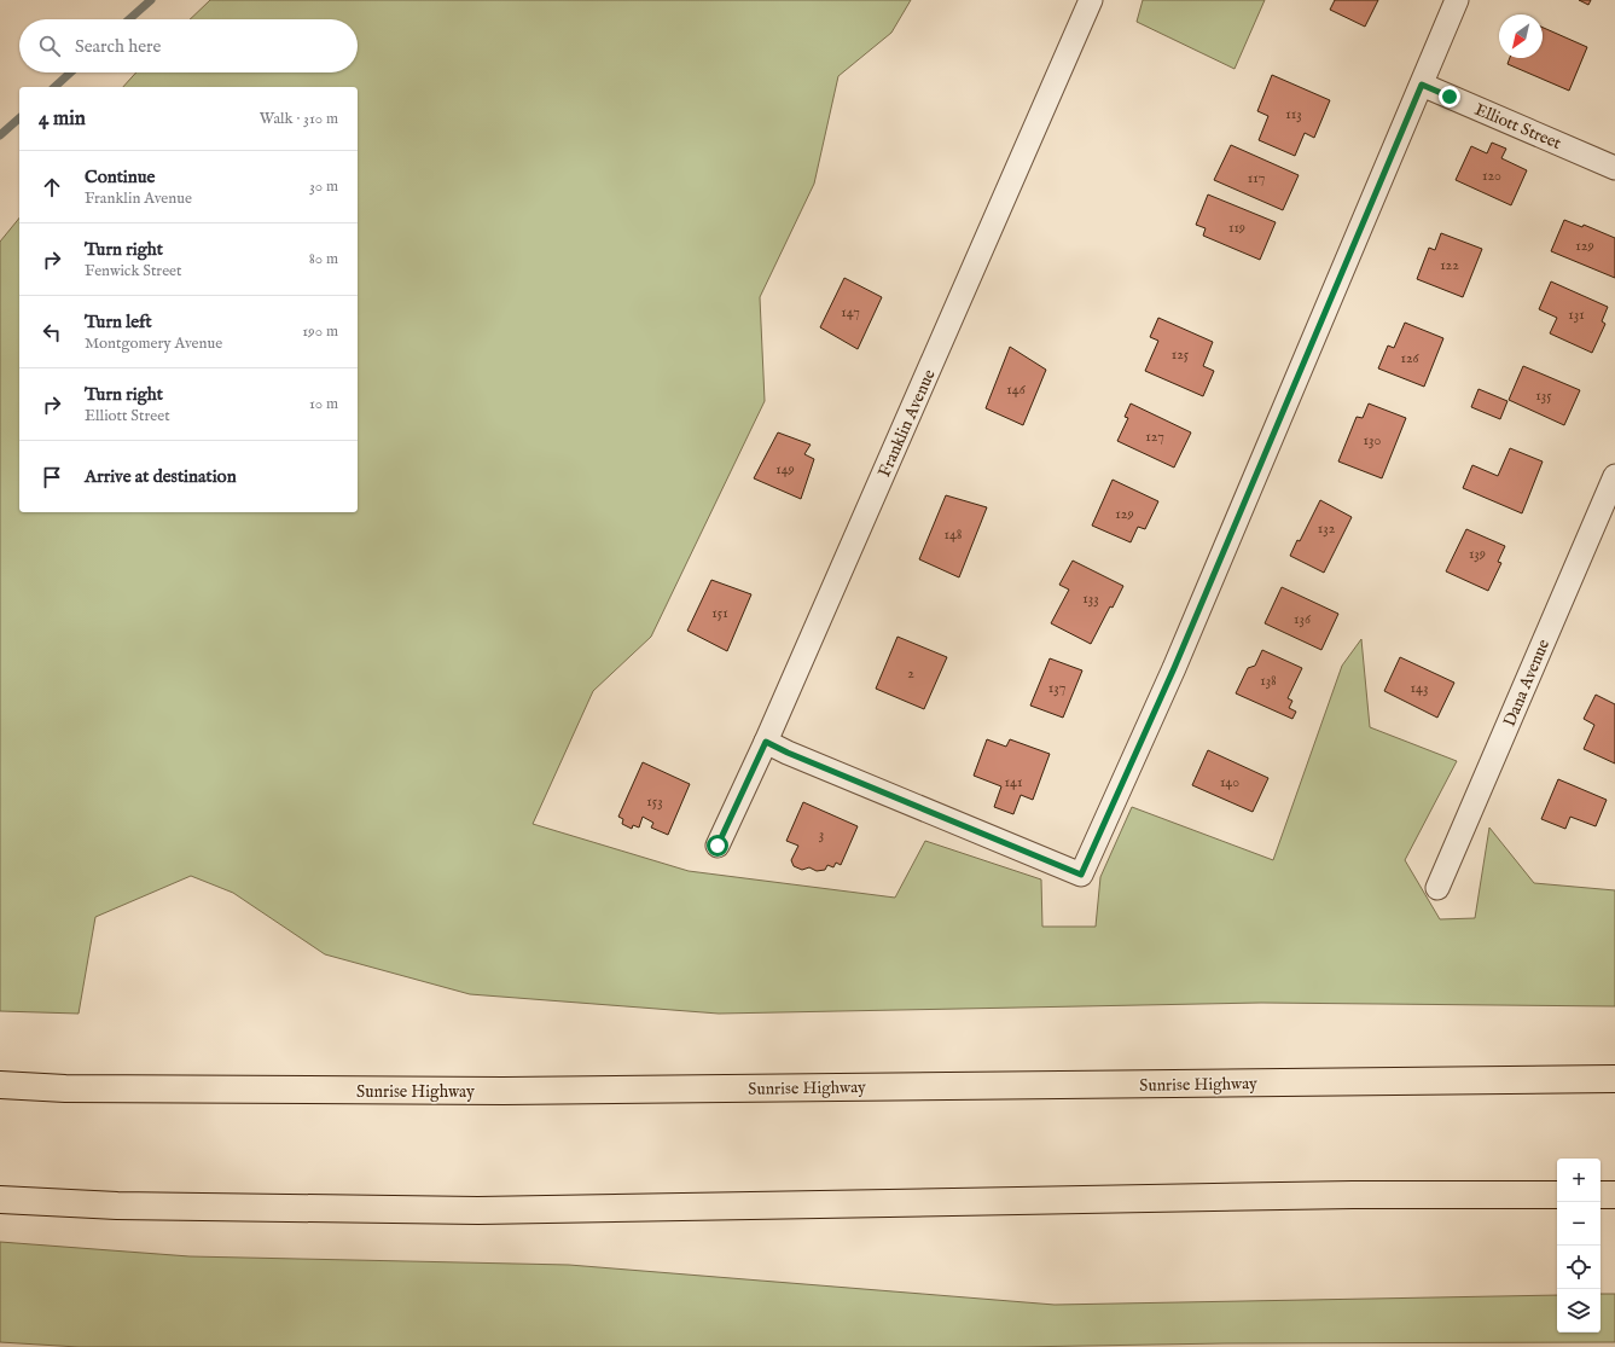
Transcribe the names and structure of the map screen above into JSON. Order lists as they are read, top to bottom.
{
  "streets": {
    "highway": ["Sunrise Highway"],
    "street": ["Elliott Street", "Franklin Avenue", "Dana Avenue"]
  },
  "house_numbers": [
    "113",
    "120",
    "117",
    "119",
    "129",
    "122",
    "147",
    "131",
    "125",
    "126",
    "146",
    "135",
    "127",
    "130",
    "149",
    "129",
    "132",
    "148",
    "139",
    "133",
    "151",
    "136",
    "2",
    "138",
    "137",
    "143",
    "141",
    "140",
    "153",
    "3"
  ],
  "north": "bottom left",
  "page": {
    "search": "Search here",
    "heading": ["4 min", "Walk · 310 m"],
    "list": [
      ["Continue", "Franklin Avenue", "30 m"],
      ["Turn right", "Fenwick Street", "80 m"],
      ["Turn left", "Montgomery Avenue", "190 m"],
      ["Turn right", "Elliott Street", "10 m"],
      "Arrive at destination"
    ],
    "map_buttons": ["+", "−"]
  }
}
